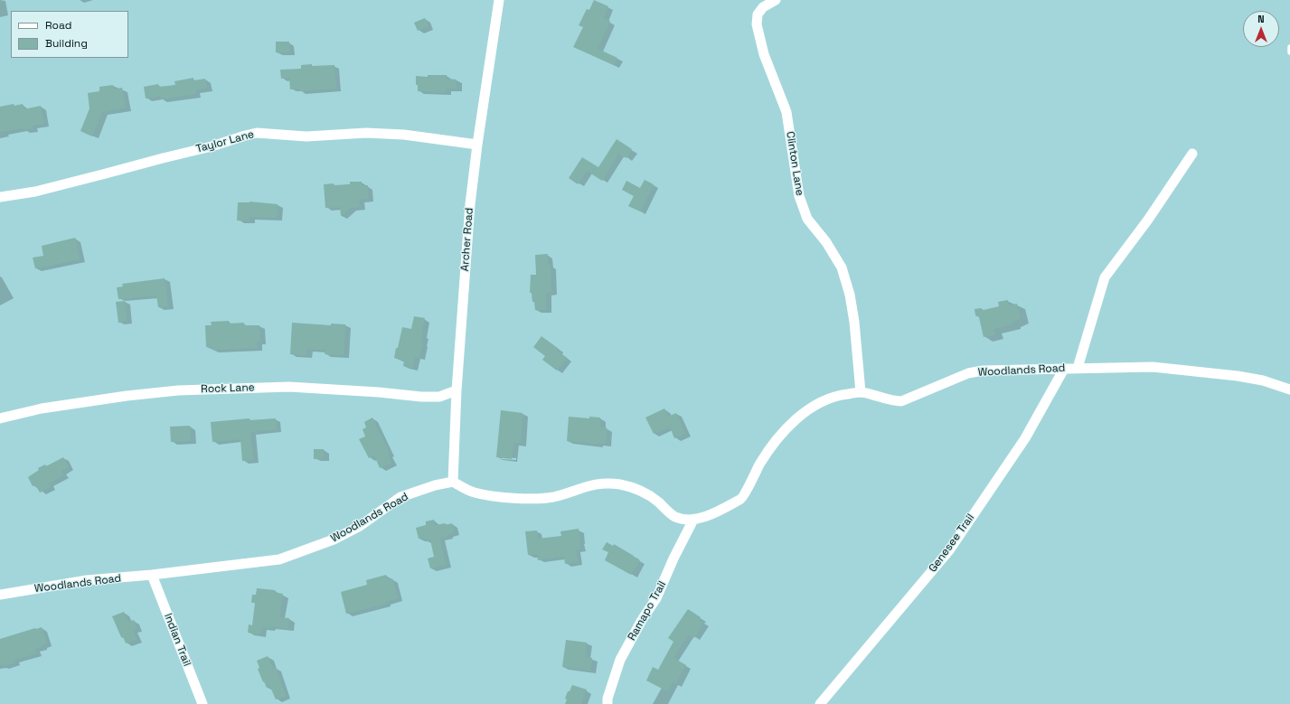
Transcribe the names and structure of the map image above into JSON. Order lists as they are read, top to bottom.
{
  "streets": {
    "street": [
      "Taylor Lane",
      "Clinton Lane",
      "Archer Road",
      "Woodlands Road",
      "Rock Lane",
      "Genesee Trail",
      "Ramapo Trail",
      "Indian Trail"
    ]
  },
  "crossings": [
    ["Taylor Lane", "Archer Road"],
    ["Clinton Lane", "Woodlands Road"],
    ["Archer Road", "Woodlands Road"],
    ["Archer Road", "Rock Lane"],
    ["Woodlands Road", "Genesee Trail"],
    ["Woodlands Road", "Ramapo Trail"],
    ["Woodlands Road", "Indian Trail"]
  ],
  "legend": ["Road", "Building"],
  "north": "top"
}
